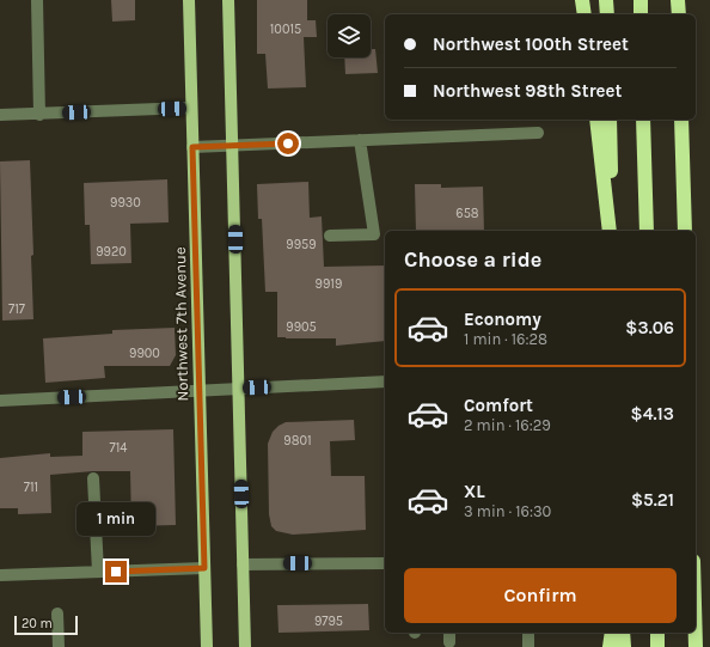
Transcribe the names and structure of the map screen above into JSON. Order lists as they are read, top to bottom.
{
  "streets": {
    "main road": ["Northwest 7th Avenue"]
  },
  "house_numbers": [
    "10015",
    "9930",
    "658",
    "9959",
    "9920",
    "9919",
    "717",
    "9905",
    "9900",
    "9801",
    "714",
    "711",
    "9795"
  ],
  "scale_bar": "20 m",
  "page": {
    "banner": ["Northwest 100th Street", "Northwest 98th Street"],
    "heading": "Choose a ride",
    "list": [
      {
        "name": "Economy",
        "note": "1 min · 16:28",
        "value": "$3.06"
      },
      {
        "name": "Comfort",
        "note": "2 min · 16:29",
        "value": "$4.13"
      },
      {
        "name": "XL",
        "note": "3 min · 16:30",
        "value": "$5.21"
      }
    ],
    "bubble": "1 min",
    "buttons": "Confirm",
    "scale": "20 m"
  }
}
